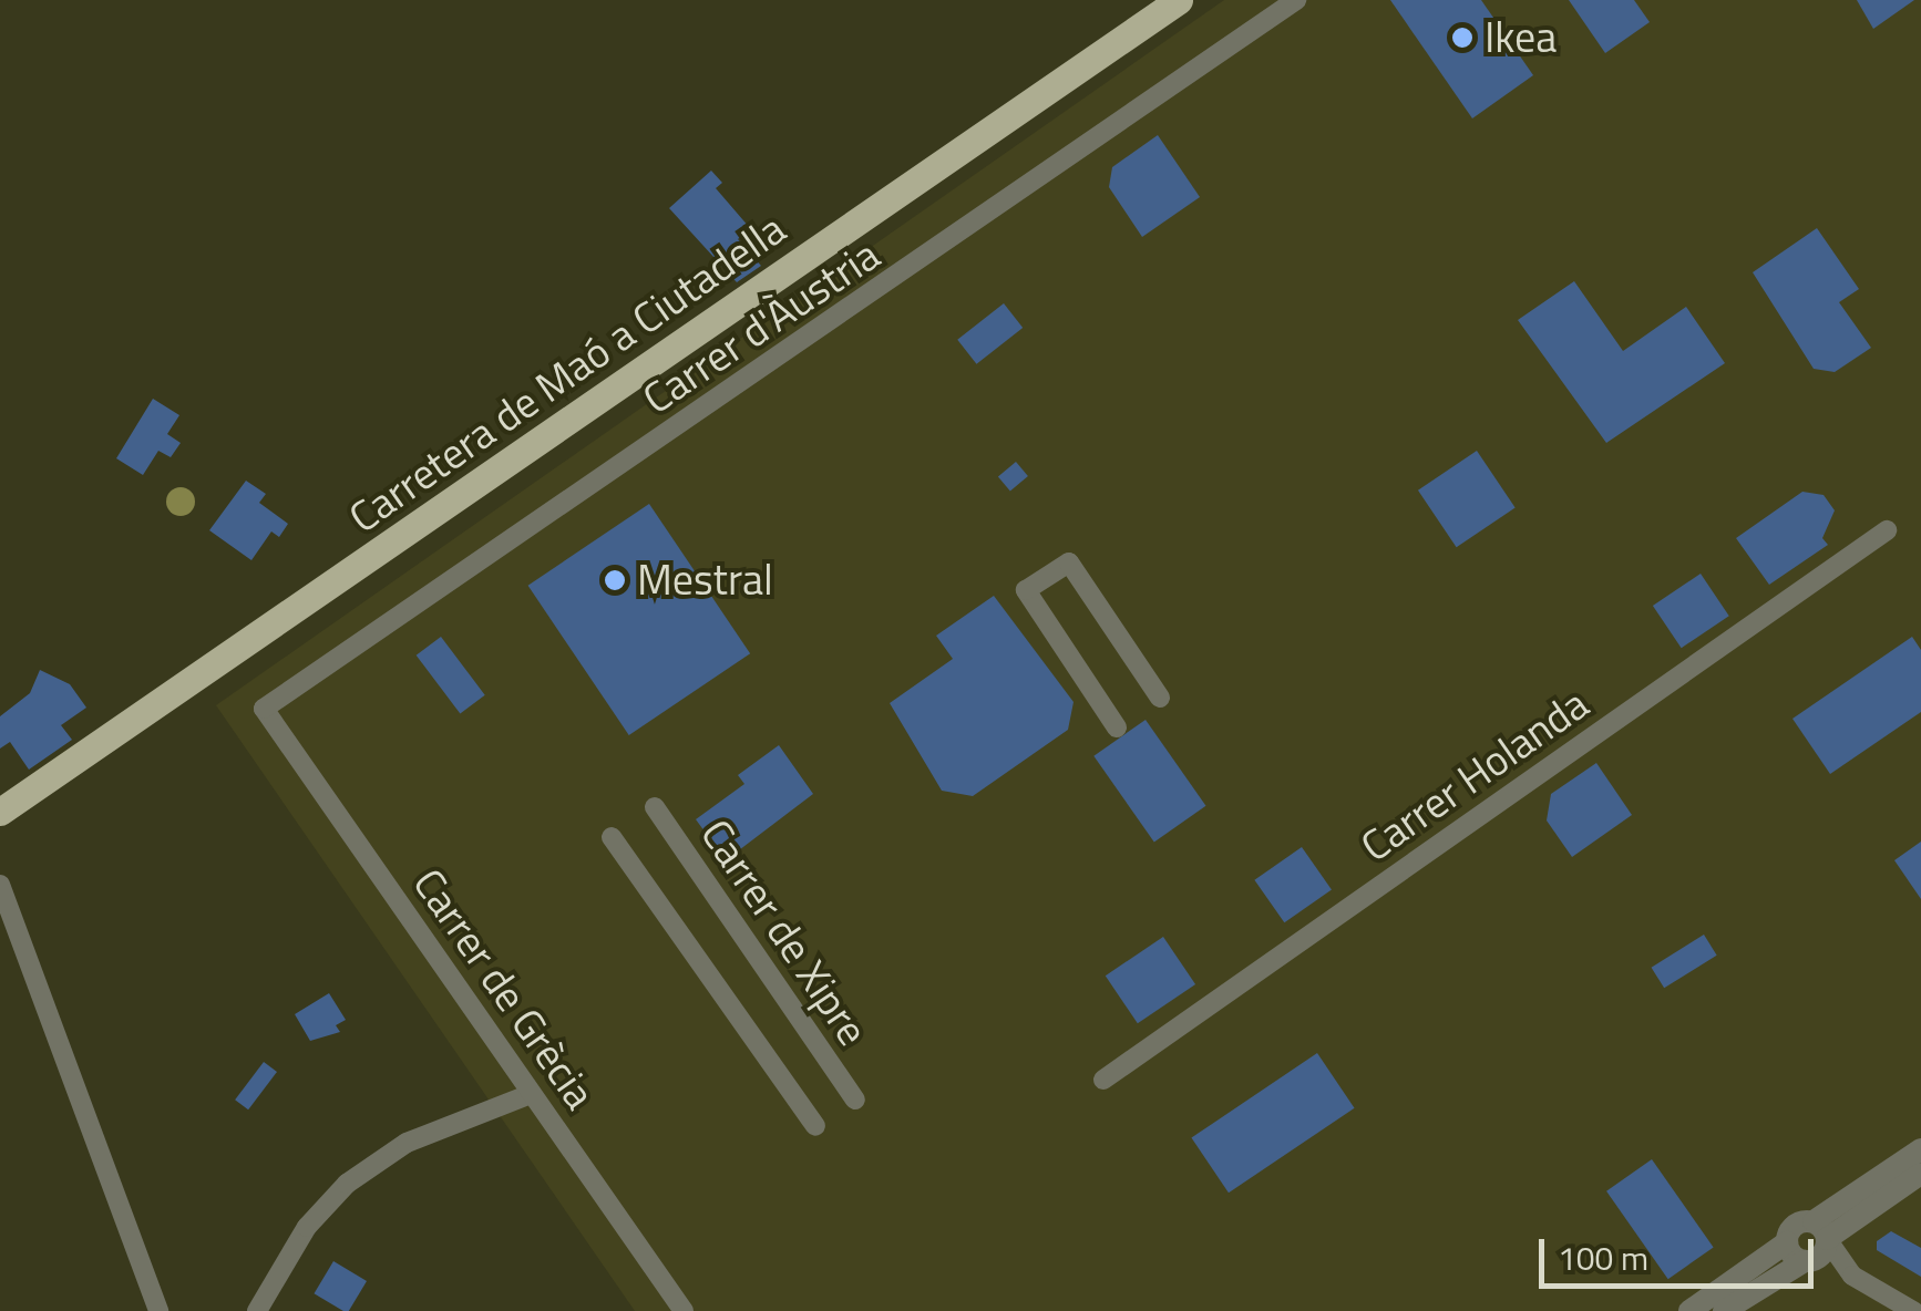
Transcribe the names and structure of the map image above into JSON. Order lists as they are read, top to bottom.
{
  "streets": {
    "main road": ["Carretera de Maó a Ciutadella"],
    "street": [
      "Carrer d'Àustria",
      "Carrer Holanda",
      "Carrer de Xipre",
      "Carrer de Grècia"
    ]
  },
  "crossings": [
    ["Carrer d'Àustria", "Carrer de Grècia"]
  ],
  "places": ["Ikea", "Mestral"],
  "scale_bar": "100 m"
}
